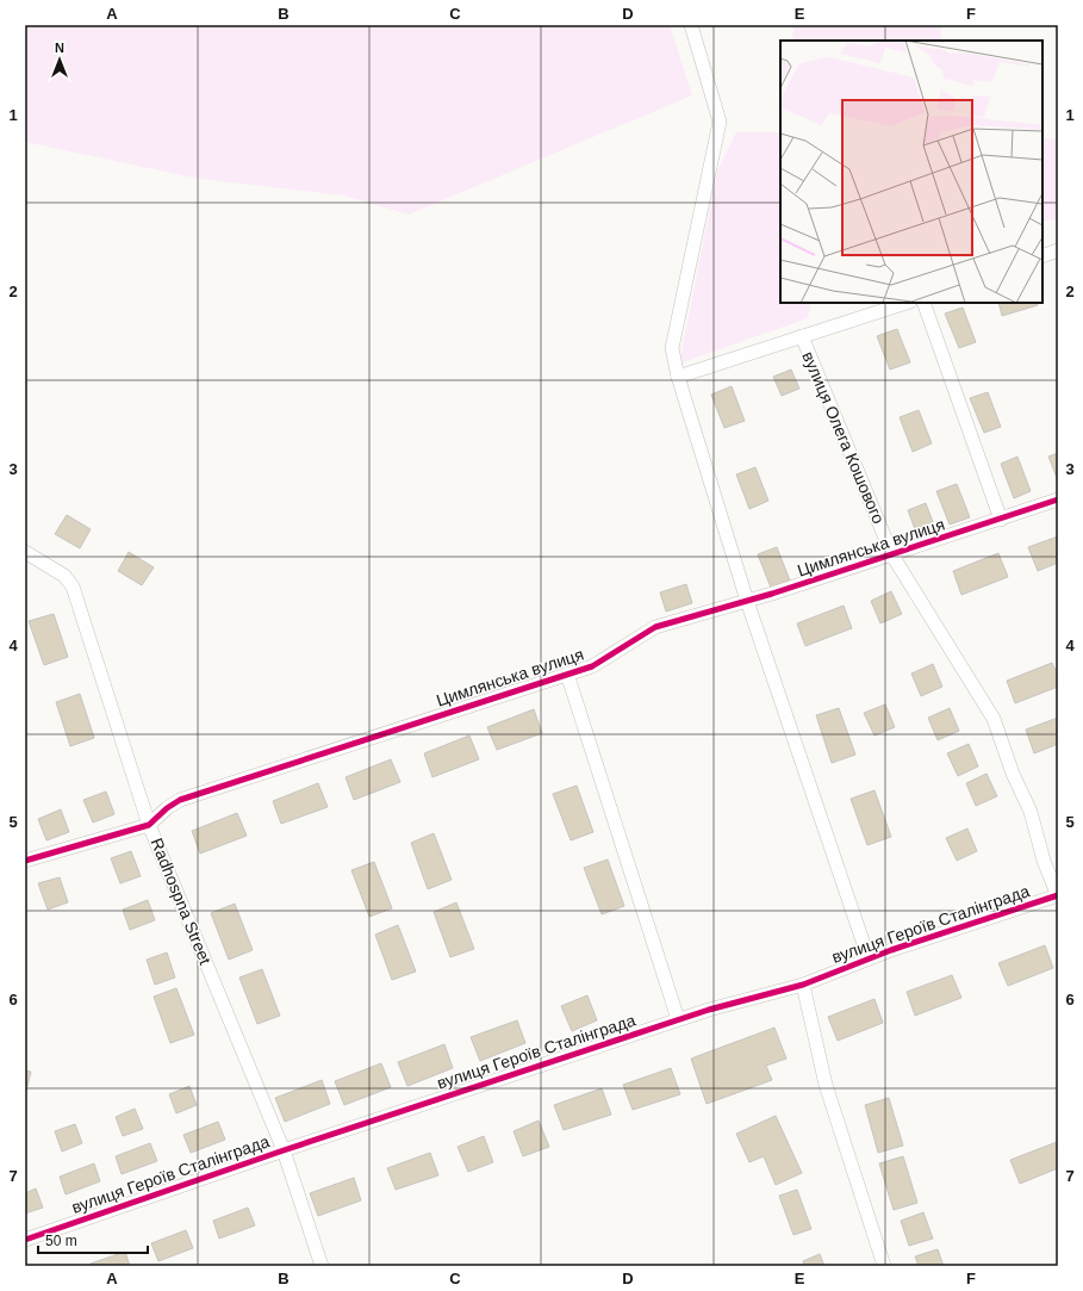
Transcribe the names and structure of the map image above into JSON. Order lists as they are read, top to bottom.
{
  "streets": {
    "street": [
      "вулиця Олега Кошового",
      "Цимлянська вулиця",
      "Radhospna Street",
      "вулиця Героїв Сталінграда"
    ]
  },
  "crossings": [
    ["вулиця Олега Кошового", "Цимлянська вулиця"],
    ["вулиця Олега Кошового", "вулиця Героїв Сталінграда"],
    ["Цимлянська вулиця", "Radhospna Street"],
    ["Radhospna Street", "вулиця Героїв Сталінграда"]
  ],
  "scale_bar": "50 m",
  "north": "top",
  "grid": {
    "columns": [
      "A",
      "B",
      "C",
      "D",
      "E",
      "F"
    ],
    "rows": [
      "1",
      "2",
      "3",
      "4",
      "5",
      "6",
      "7"
    ]
  }
}
